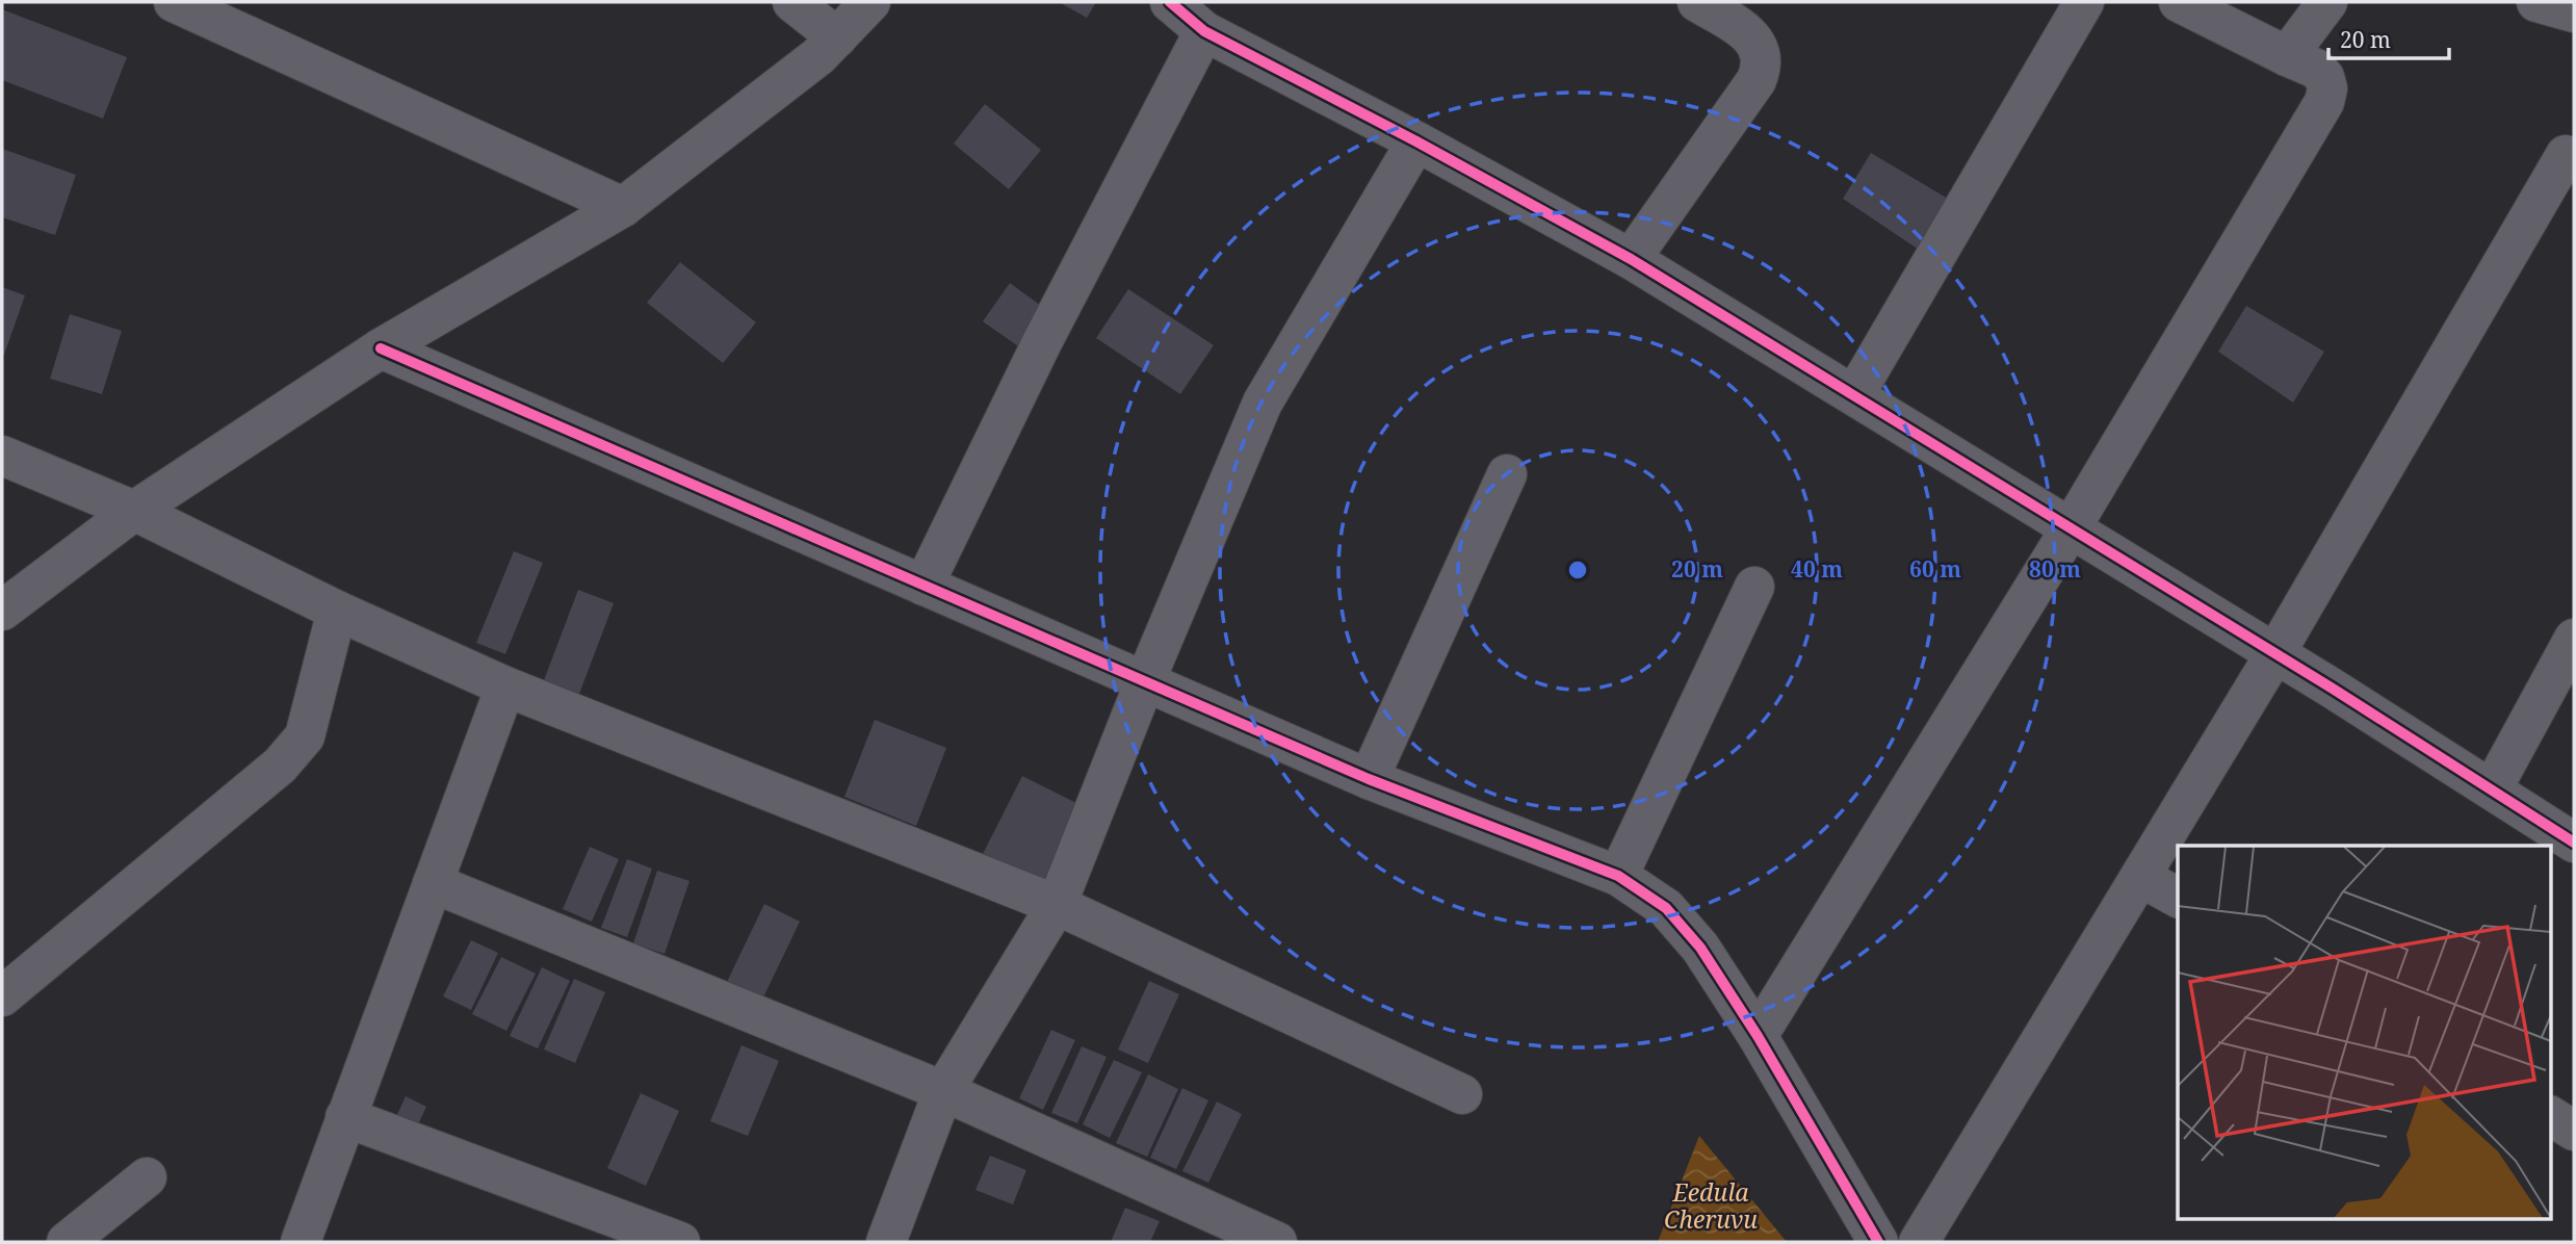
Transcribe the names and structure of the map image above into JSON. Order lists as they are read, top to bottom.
{
  "water": ["Eedula Cheruvu"],
  "scale_bar": "20 m",
  "rings": [
    "20 m",
    "40 m",
    "60 m",
    "80 m"
  ]
}
